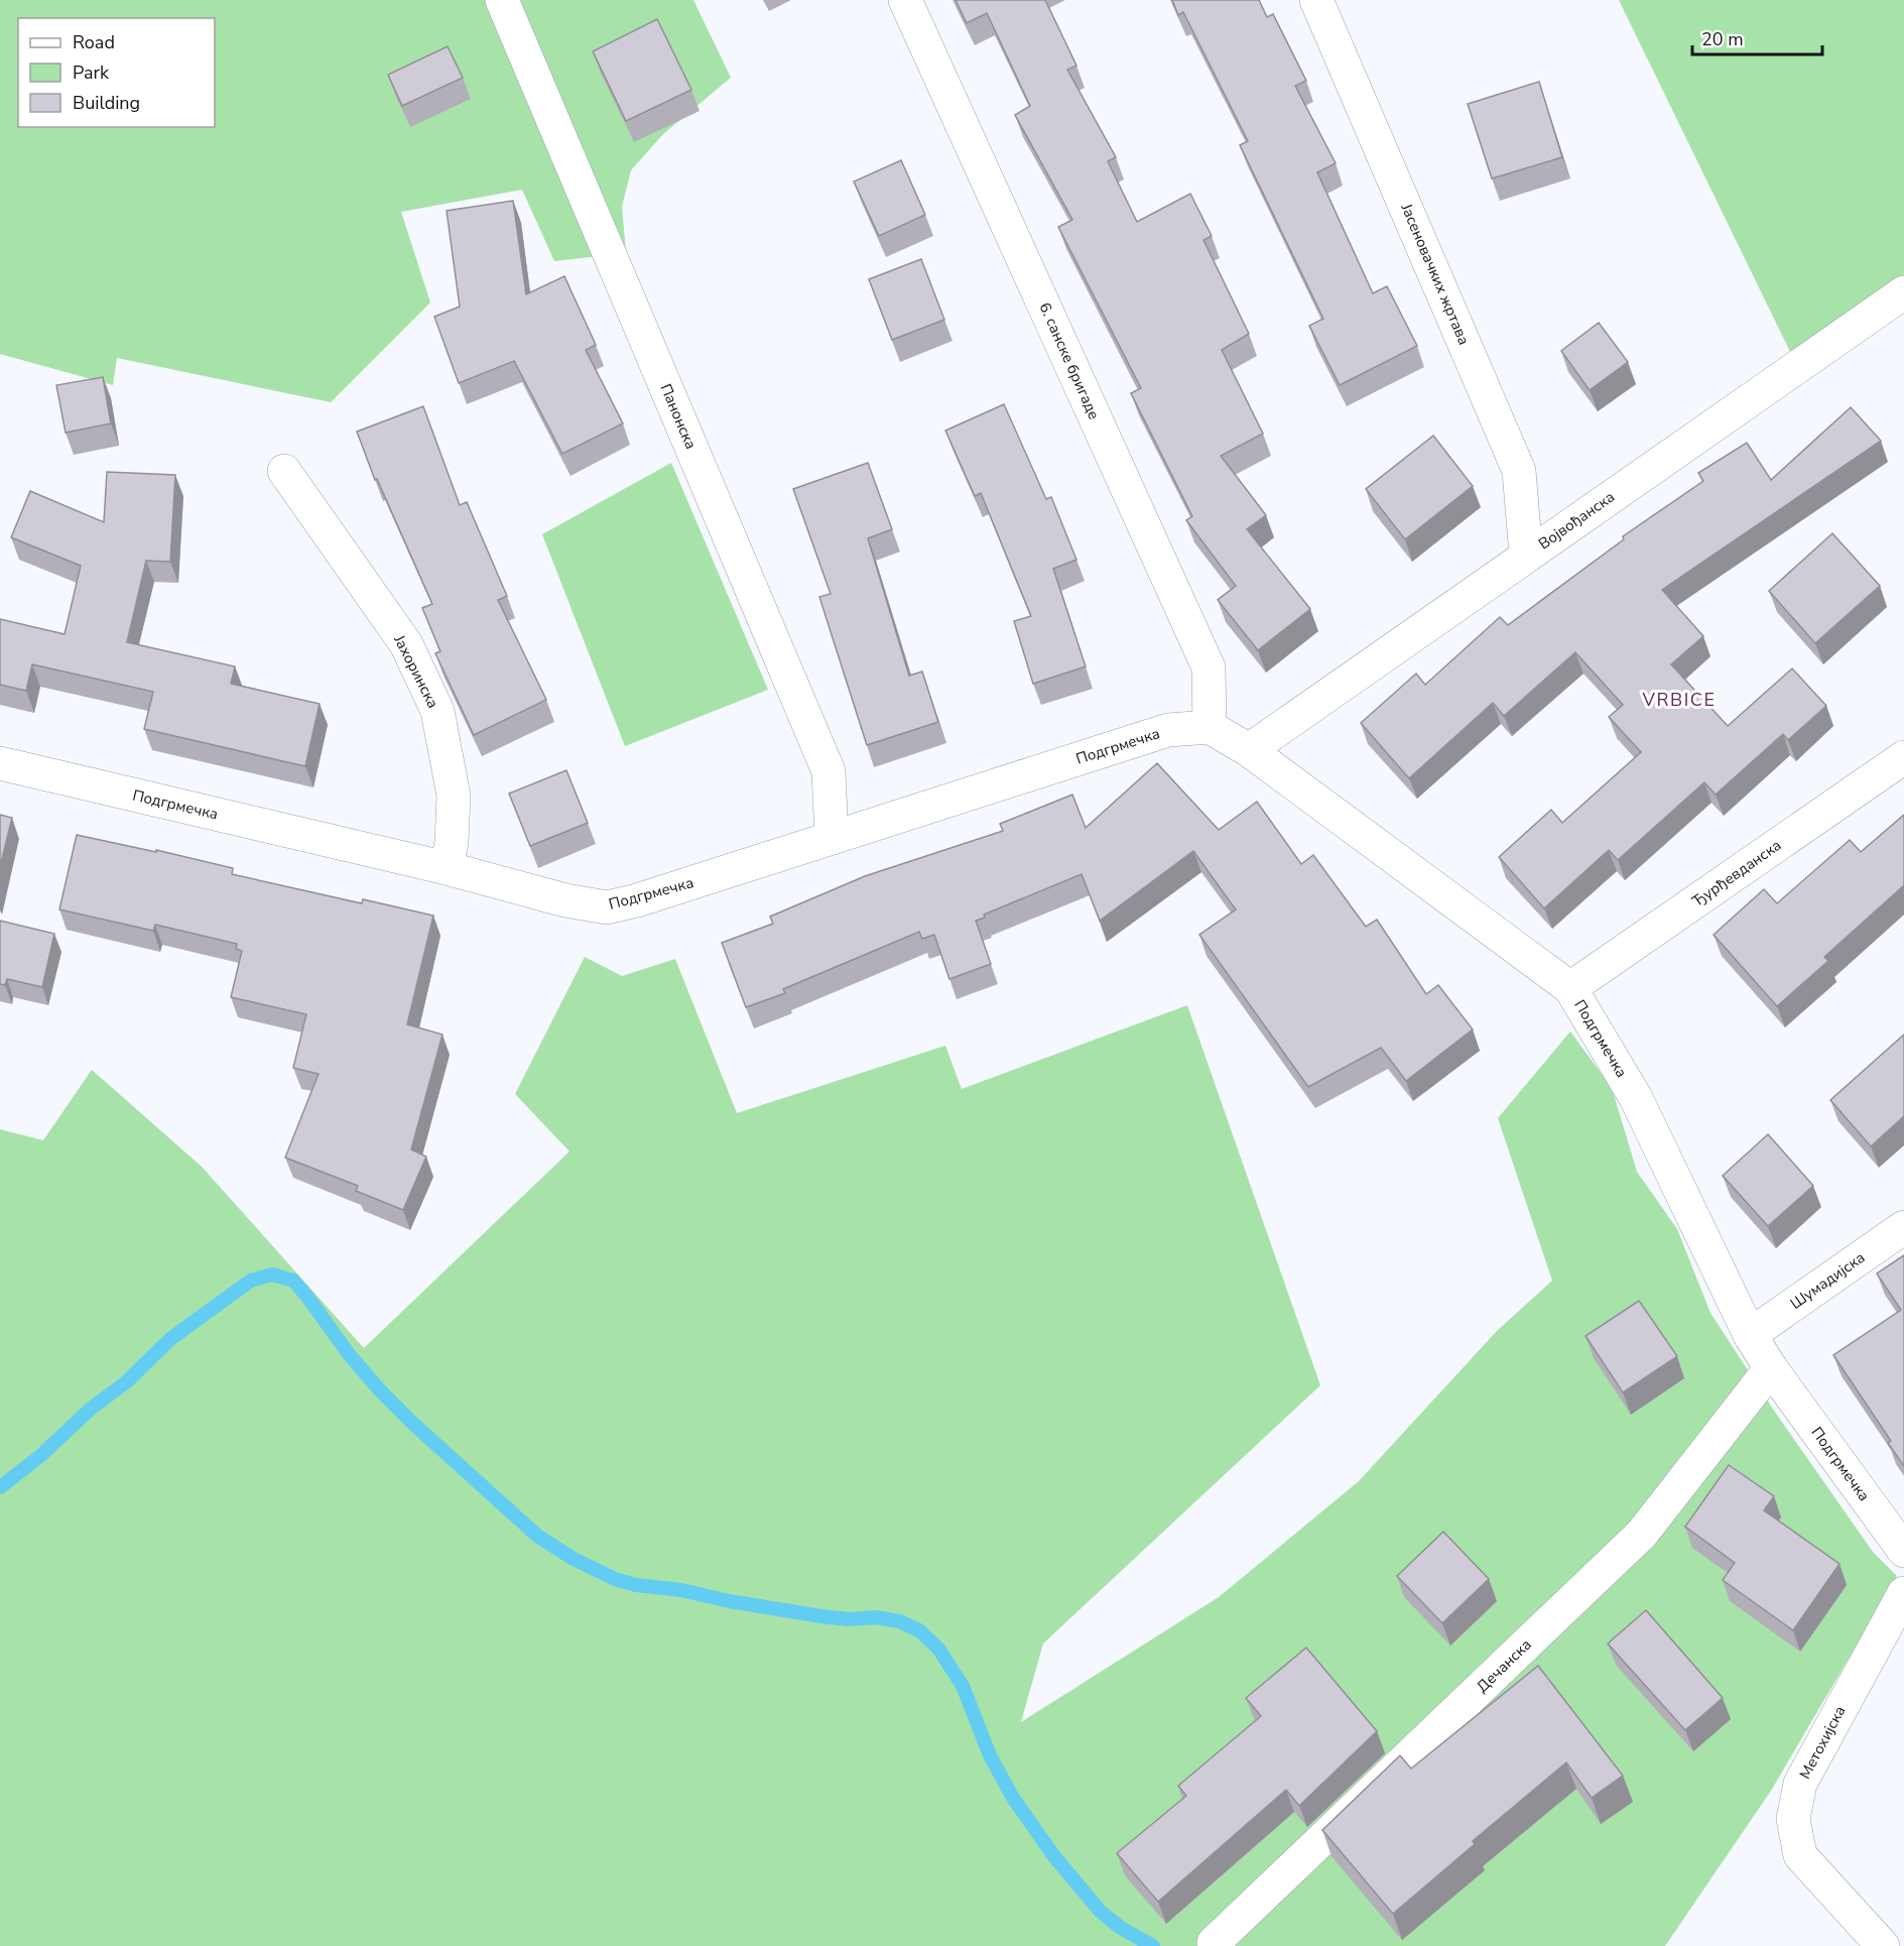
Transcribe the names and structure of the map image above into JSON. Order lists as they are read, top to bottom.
{
  "streets": {
    "street": [
      "Јасеновачких жртава",
      "6. санске бригаде",
      "Панонска",
      "Војвођанска",
      "Јахоринска",
      "Подгрмечка",
      "Ђурђевданска",
      "Шумадијска",
      "Дечанска",
      "Метохијска"
    ]
  },
  "crossings": [
    ["Јасеновачких жртава", "Војвођанска"],
    ["6. санске бригаде", "Подгрмечка"],
    ["Панонска", "Подгрмечка"],
    ["Војвођанска", "Подгрмечка"],
    ["Јахоринска", "Подгрмечка"],
    ["Подгрмечка", "Ђурђевданска"],
    ["Подгрмечка", "Шумадијска"],
    ["Подгрмечка", "Дечанска"]
  ],
  "districts": ["VRBICE"],
  "legend": ["Road", "Park", "Building"],
  "scale_bar": "20 m"
}
